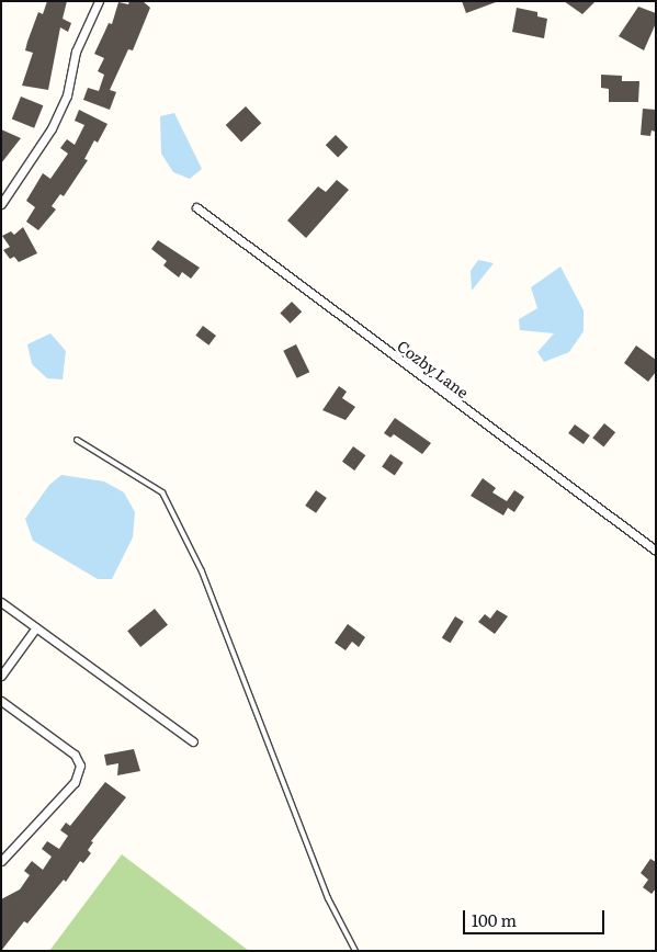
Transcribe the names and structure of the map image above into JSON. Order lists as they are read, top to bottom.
{
  "streets": {
    "street": ["Cozby Lane"]
  },
  "scale_bar": "100 m"
}
